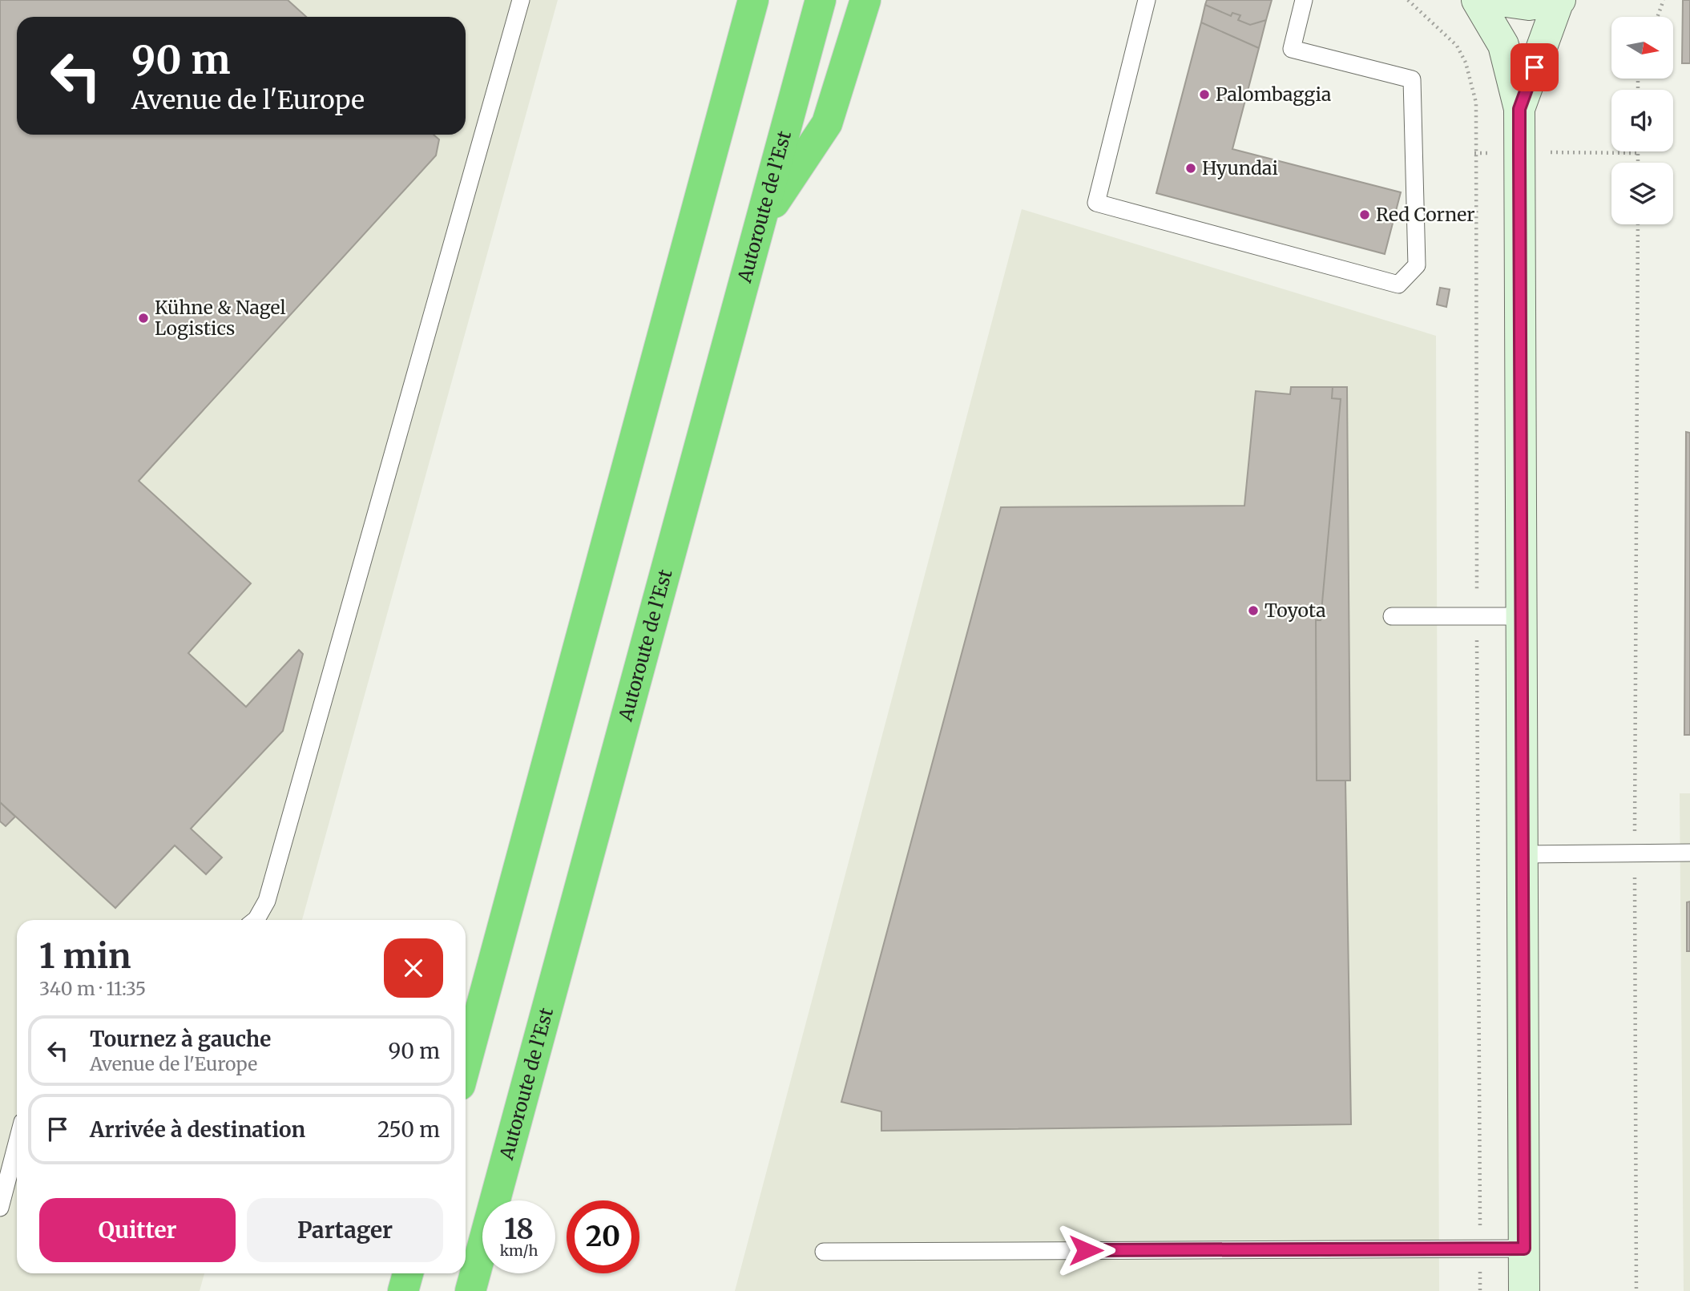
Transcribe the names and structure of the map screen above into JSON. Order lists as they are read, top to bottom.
{
  "streets": {
    "highway": ["Autoroute de l’Est"]
  },
  "places": [
    "Palombaggia",
    "Hyundai",
    "Red Corner",
    "Kühne & Nagel Logistics",
    "Toyota"
  ],
  "north": "right",
  "page": {
    "turn": ["90 m", "Avenue de l'Europe"],
    "heading": ["1 min", "340 m · 11:35"],
    "list": [
      {
        "name": "Tournez à gauche",
        "note": "Avenue de l'Europe",
        "value": "90 m"
      },
      {
        "name": "Arrivée à destination",
        "value": "250 m"
      }
    ],
    "buttons": ["Quitter", "Partager"],
    "speed": "18 km/h",
    "limit": "20"
  }
}
